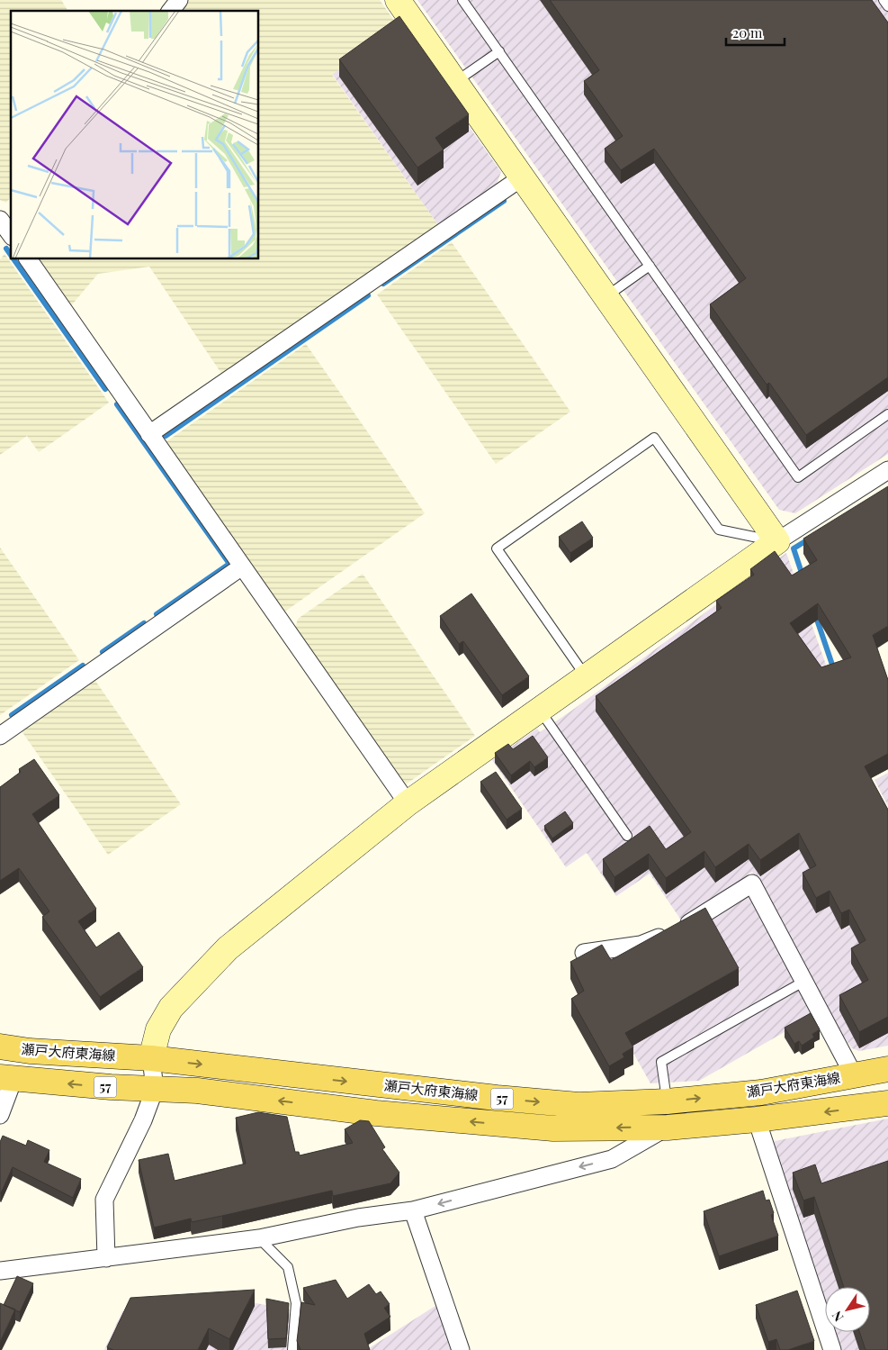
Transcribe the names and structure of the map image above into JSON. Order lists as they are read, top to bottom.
{
  "streets": {
    "main road": ["瀬戸大府東海線", "57"]
  },
  "scale_bar": "20 m",
  "north": "bottom left"
}
